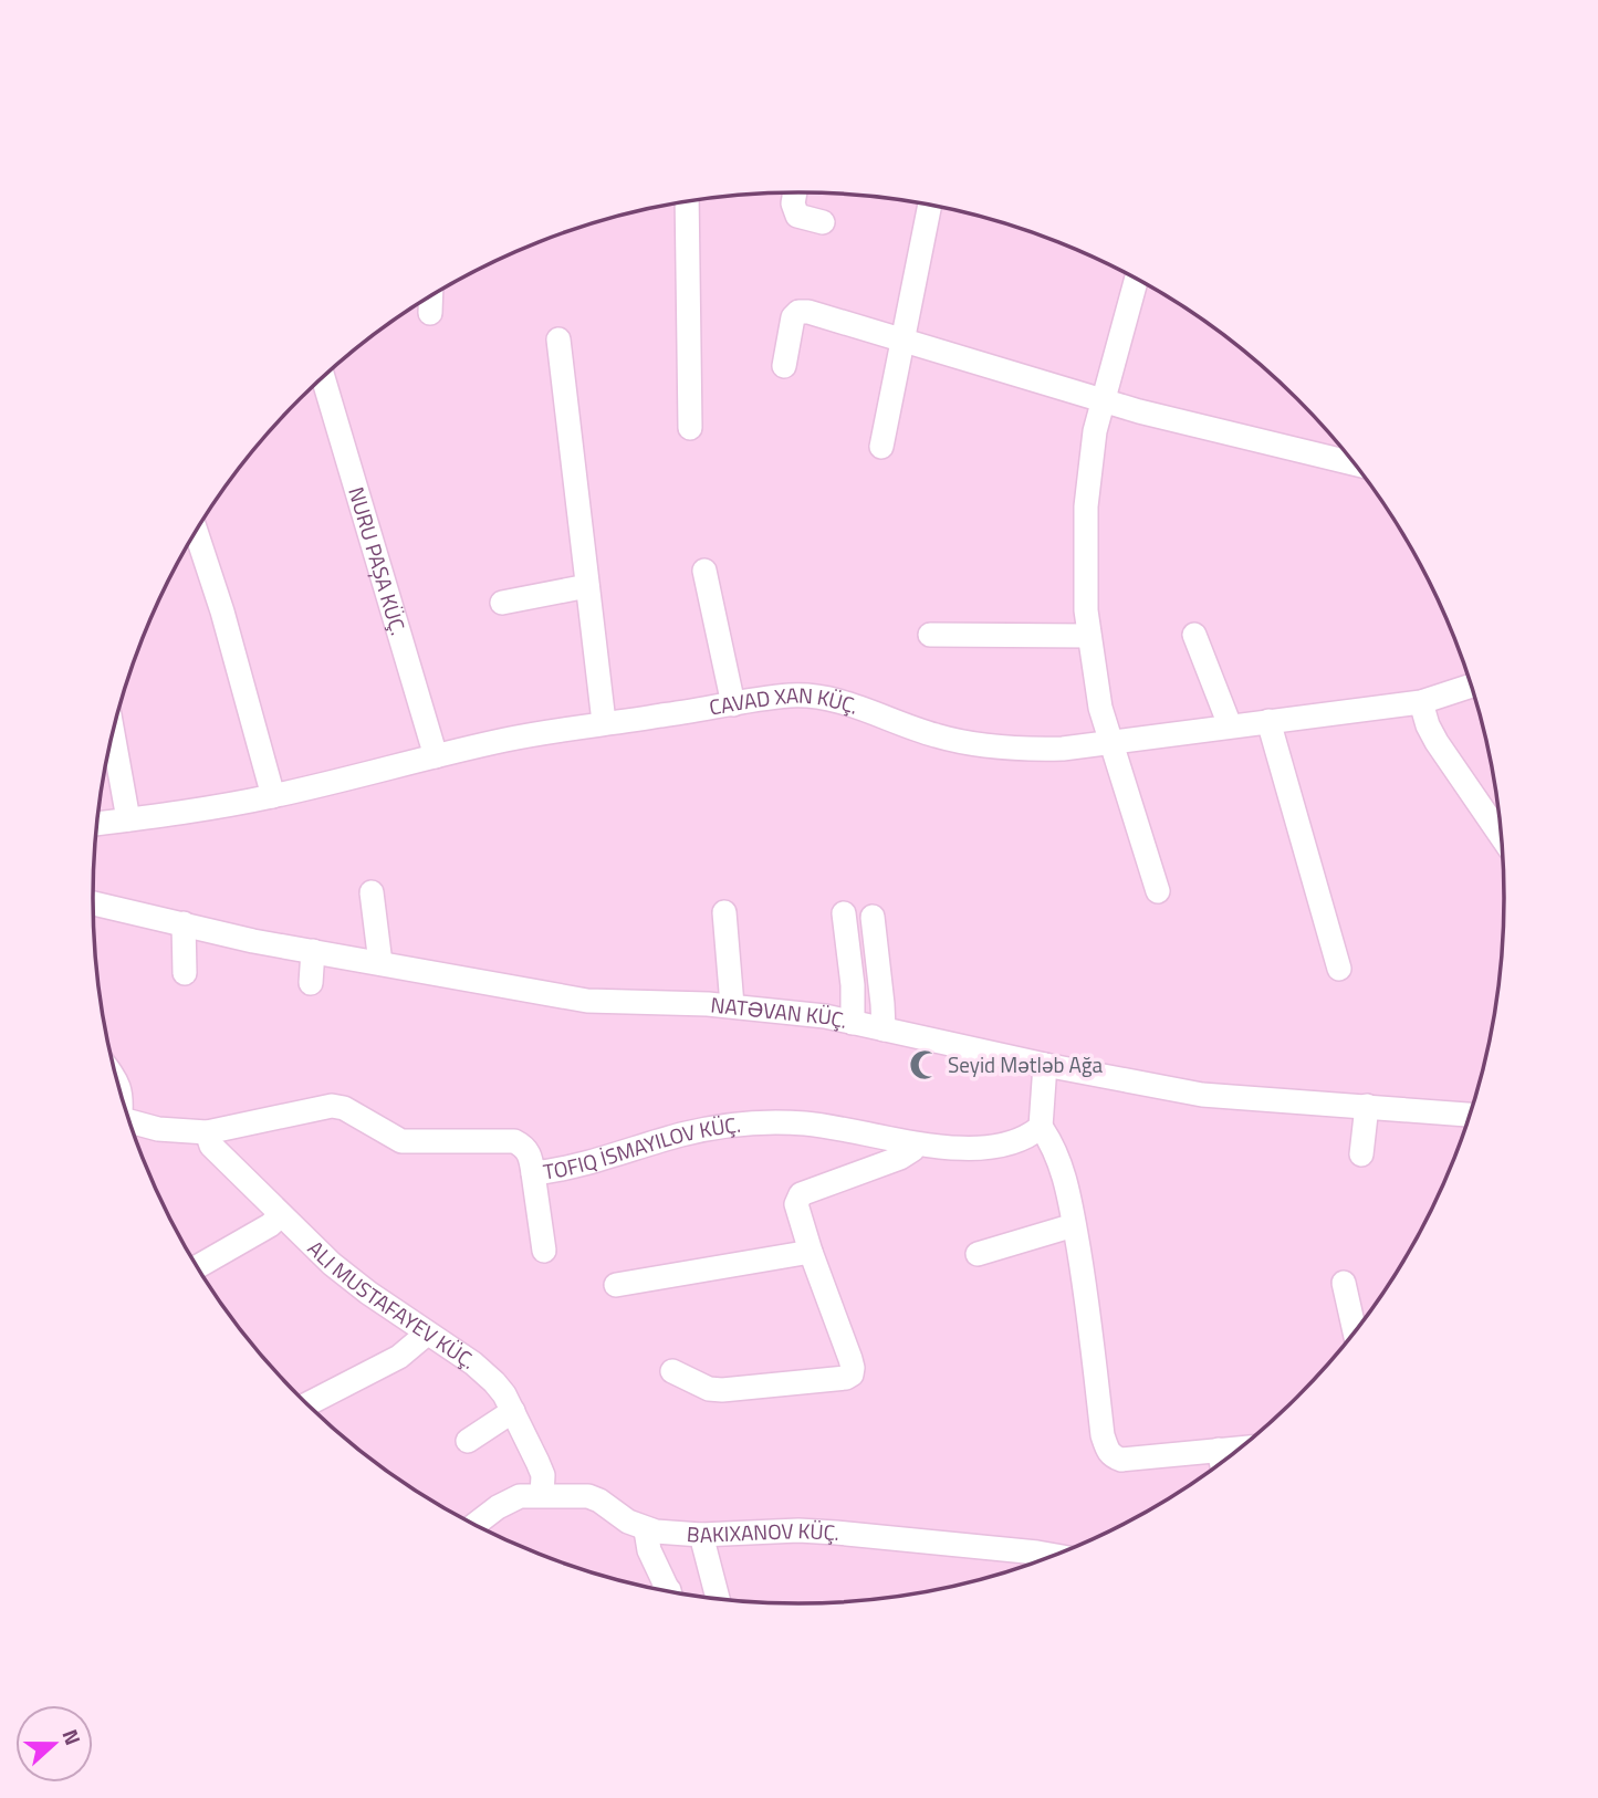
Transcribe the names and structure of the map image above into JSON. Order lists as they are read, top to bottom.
{
  "streets": {
    "street": ["NURU PAŞA KÜÇ.", "CAVAD XAN KÜÇ.", "NATƏVAN KÜÇ."]
  },
  "crossings": [
    ["NURU PAŞA KÜÇ.", "CAVAD XAN KÜÇ."]
  ],
  "places": {
    "mosque": ["Seyid Mətləb Ağa"]
  },
  "north": "right"
}
